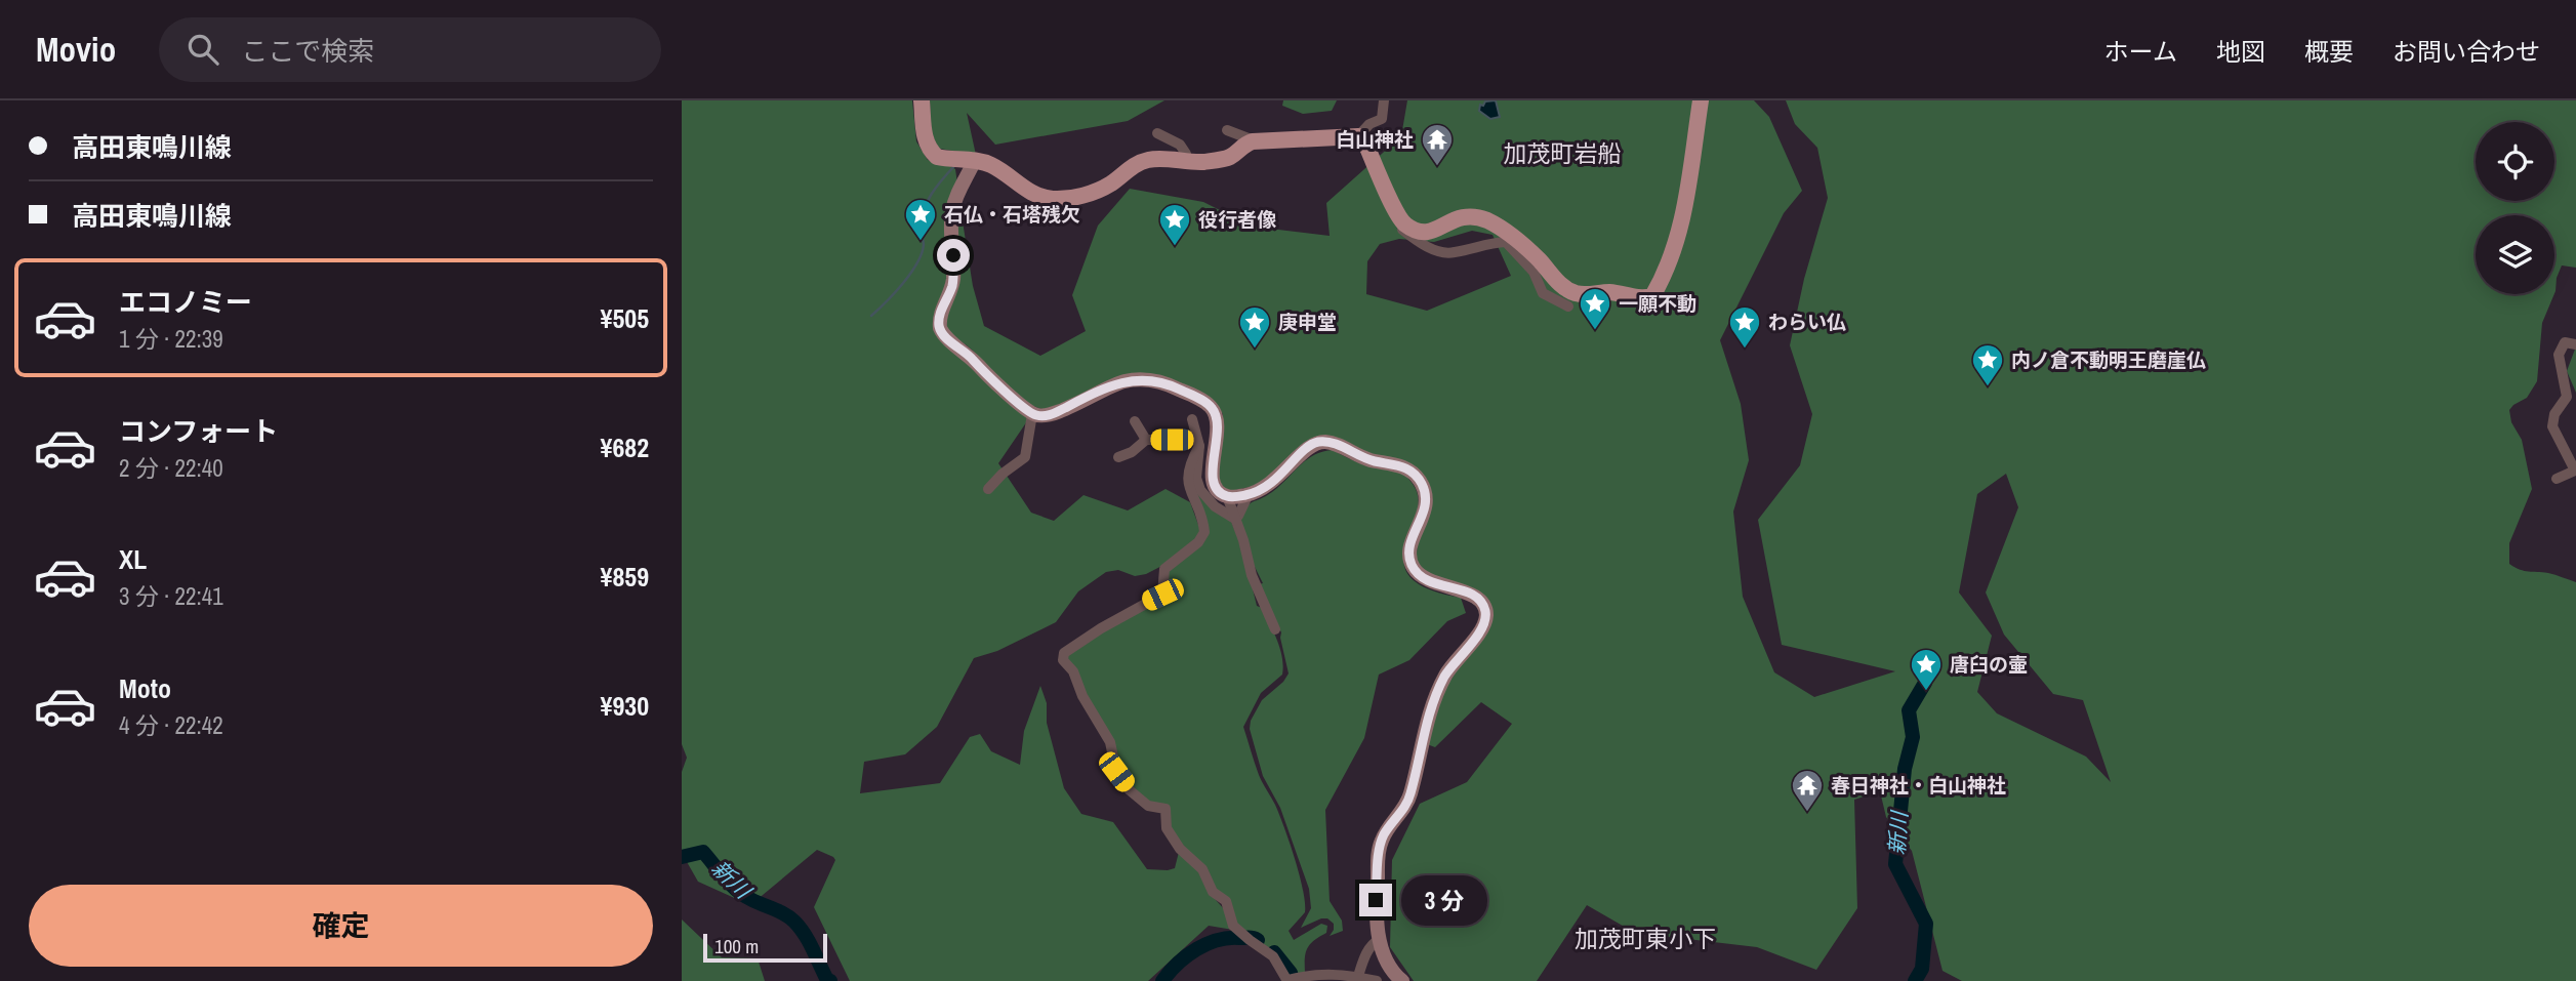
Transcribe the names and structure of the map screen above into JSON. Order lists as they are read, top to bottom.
{
  "districts": ["加茂町岩船", "加茂町東小下"],
  "water": ["新川"],
  "places": {
    "temple": ["白山神社", "春日神社・白山神社"],
    "place": [
      "石仏・石塔残欠",
      "役行者像",
      "一願不動",
      "庚申堂",
      "わらい仏",
      "内ノ倉不動明王磨崖仏",
      "唐臼の壷"
    ]
  },
  "scale_bar": "100 m",
  "page": {
    "header": "Movio",
    "search": "ここで検索",
    "nav": [
      "ホーム",
      "地図",
      "概要",
      "お問い合わせ"
    ],
    "banner": ["高田東鳴川線", "高田東鳴川線"],
    "list": [
      {
        "name": "エコノミー",
        "note": "1 分 · 22:39",
        "value": "¥505"
      },
      {
        "name": "コンフォート",
        "note": "2 分 · 22:40",
        "value": "¥682"
      },
      {
        "name": "XL",
        "note": "3 分 · 22:41",
        "value": "¥859"
      },
      {
        "name": "Moto",
        "note": "4 分 · 22:42",
        "value": "¥930"
      }
    ],
    "buttons": "確定",
    "bubble": "3 分",
    "scale": "100 m"
  }
}
